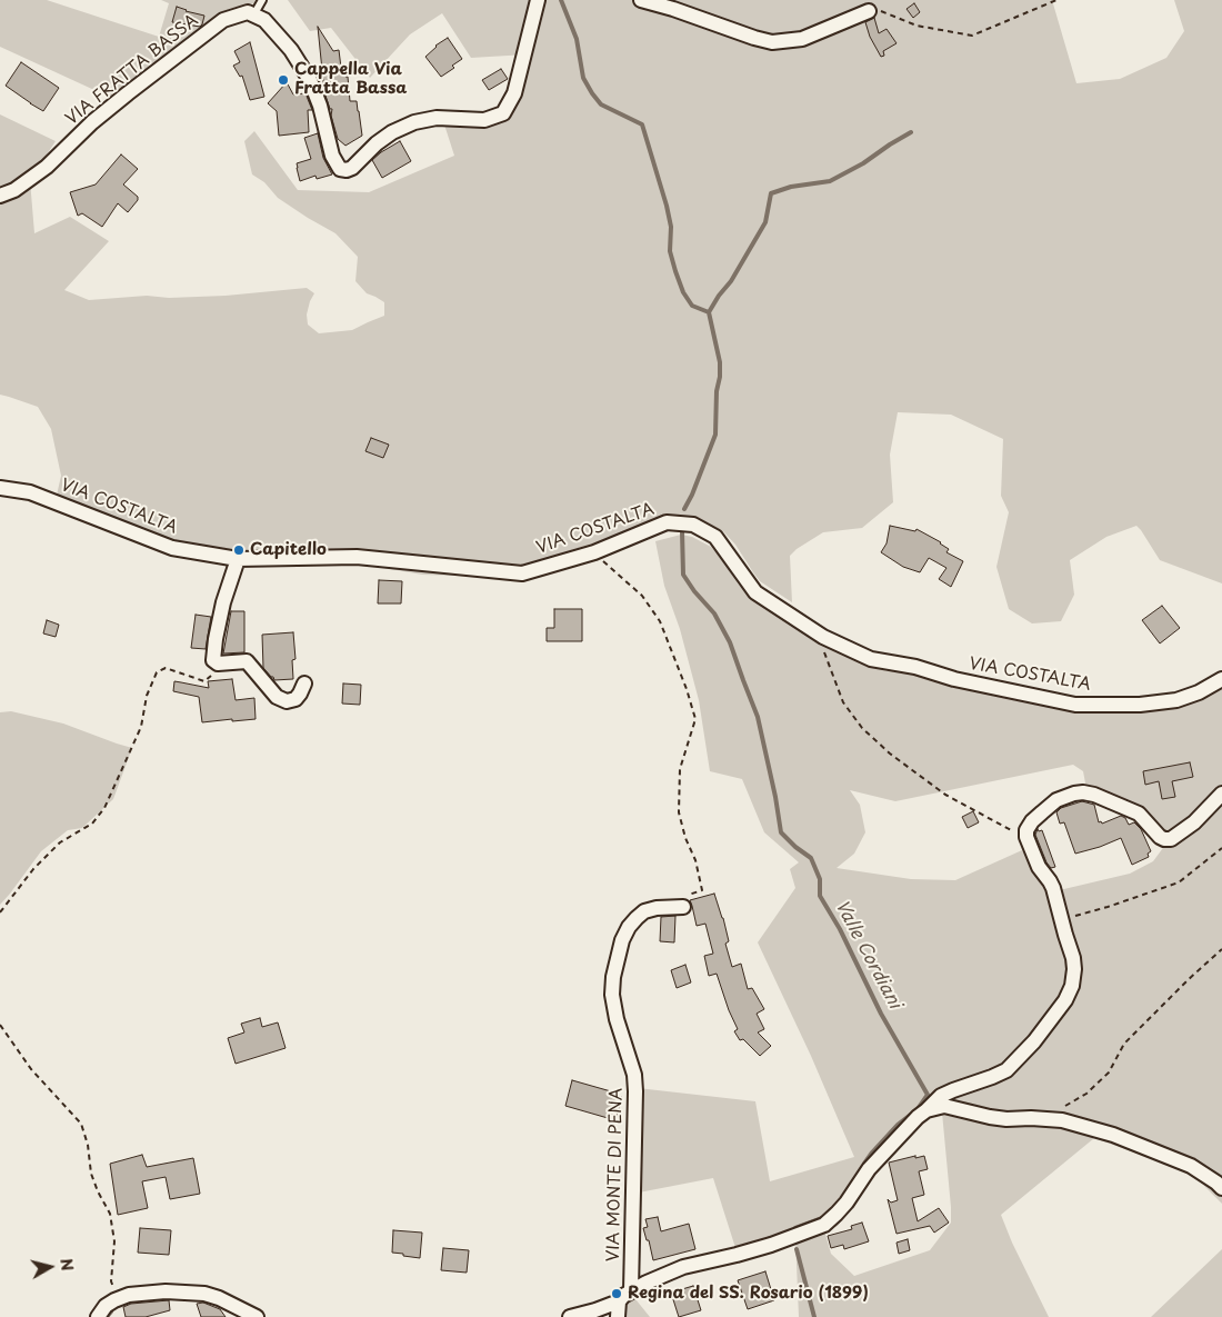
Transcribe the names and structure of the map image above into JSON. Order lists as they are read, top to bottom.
{
  "streets": {
    "street": ["VIA FRATTA BASSA", "VIA COSTALTA", "VIA MONTE DI PENA"]
  },
  "water": ["Valle Cordiani"],
  "places": ["Cappella Via Fratta Bassa", "Capitello", "Regina del SS. Rosario (1899)"],
  "north": "right"
}
